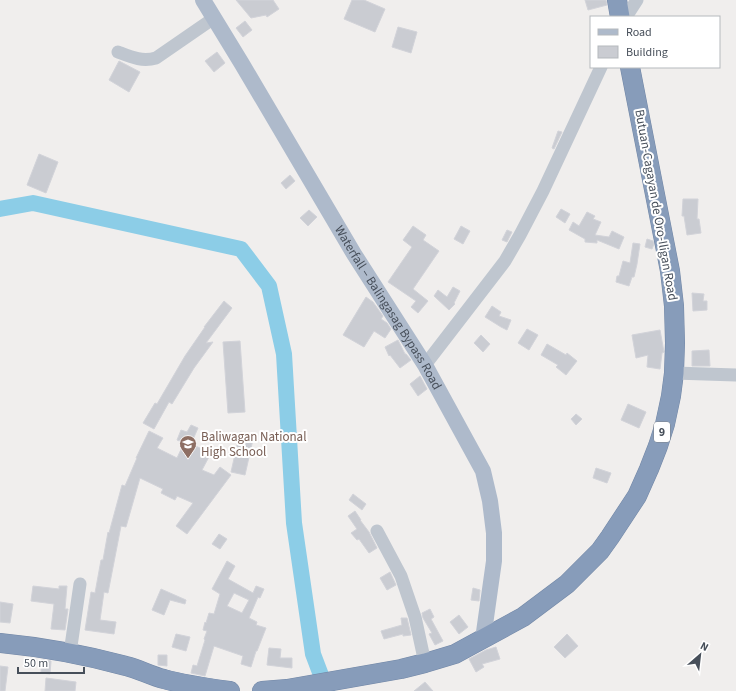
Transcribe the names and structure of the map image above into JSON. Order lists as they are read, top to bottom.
{
  "streets": {
    "highway": ["Butuan-Cagayan de Oro-Iligan Road", "9"],
    "main road": ["Waterfall ‒ Balingasag Bypass Road"]
  },
  "crossings": [
    ["Butuan-Cagayan de Oro-Iligan Road", "Waterfall ‒ Balingasag Bypass Road"]
  ],
  "places": {
    "school or university": ["Baliwagan National High School"]
  },
  "legend": ["Road", "Building"],
  "scale_bar": "50 m",
  "north": "top right"
}
